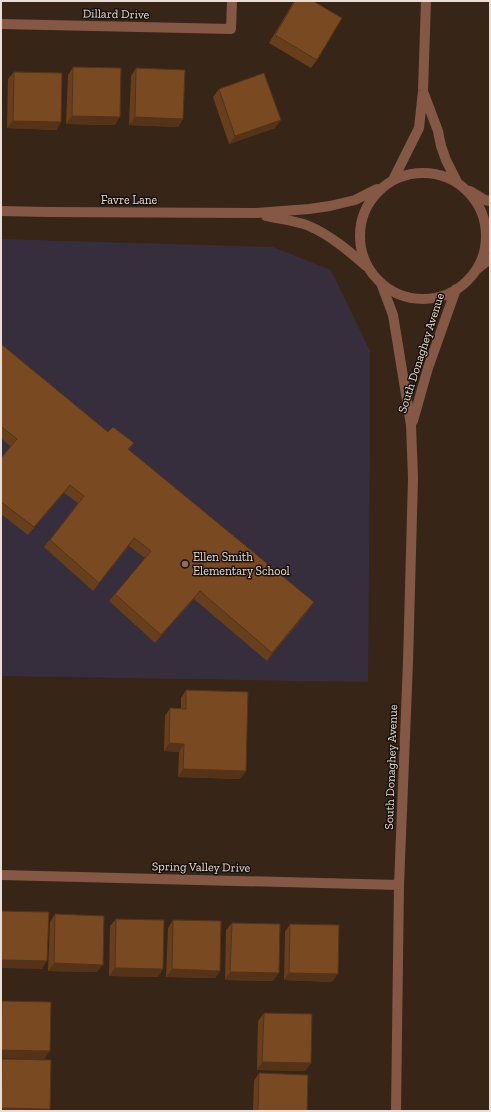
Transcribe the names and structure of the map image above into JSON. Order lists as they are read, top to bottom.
{
  "streets": {
    "street": [
      "Dillard Drive",
      "Favre Lane",
      "South Donaghey Avenue",
      "Spring Valley Drive"
    ]
  },
  "crossings": [
    ["Favre Lane", "South Donaghey Avenue"],
    ["South Donaghey Avenue", "Spring Valley Drive"]
  ],
  "places": ["Ellen Smith Elementary School"]
}
